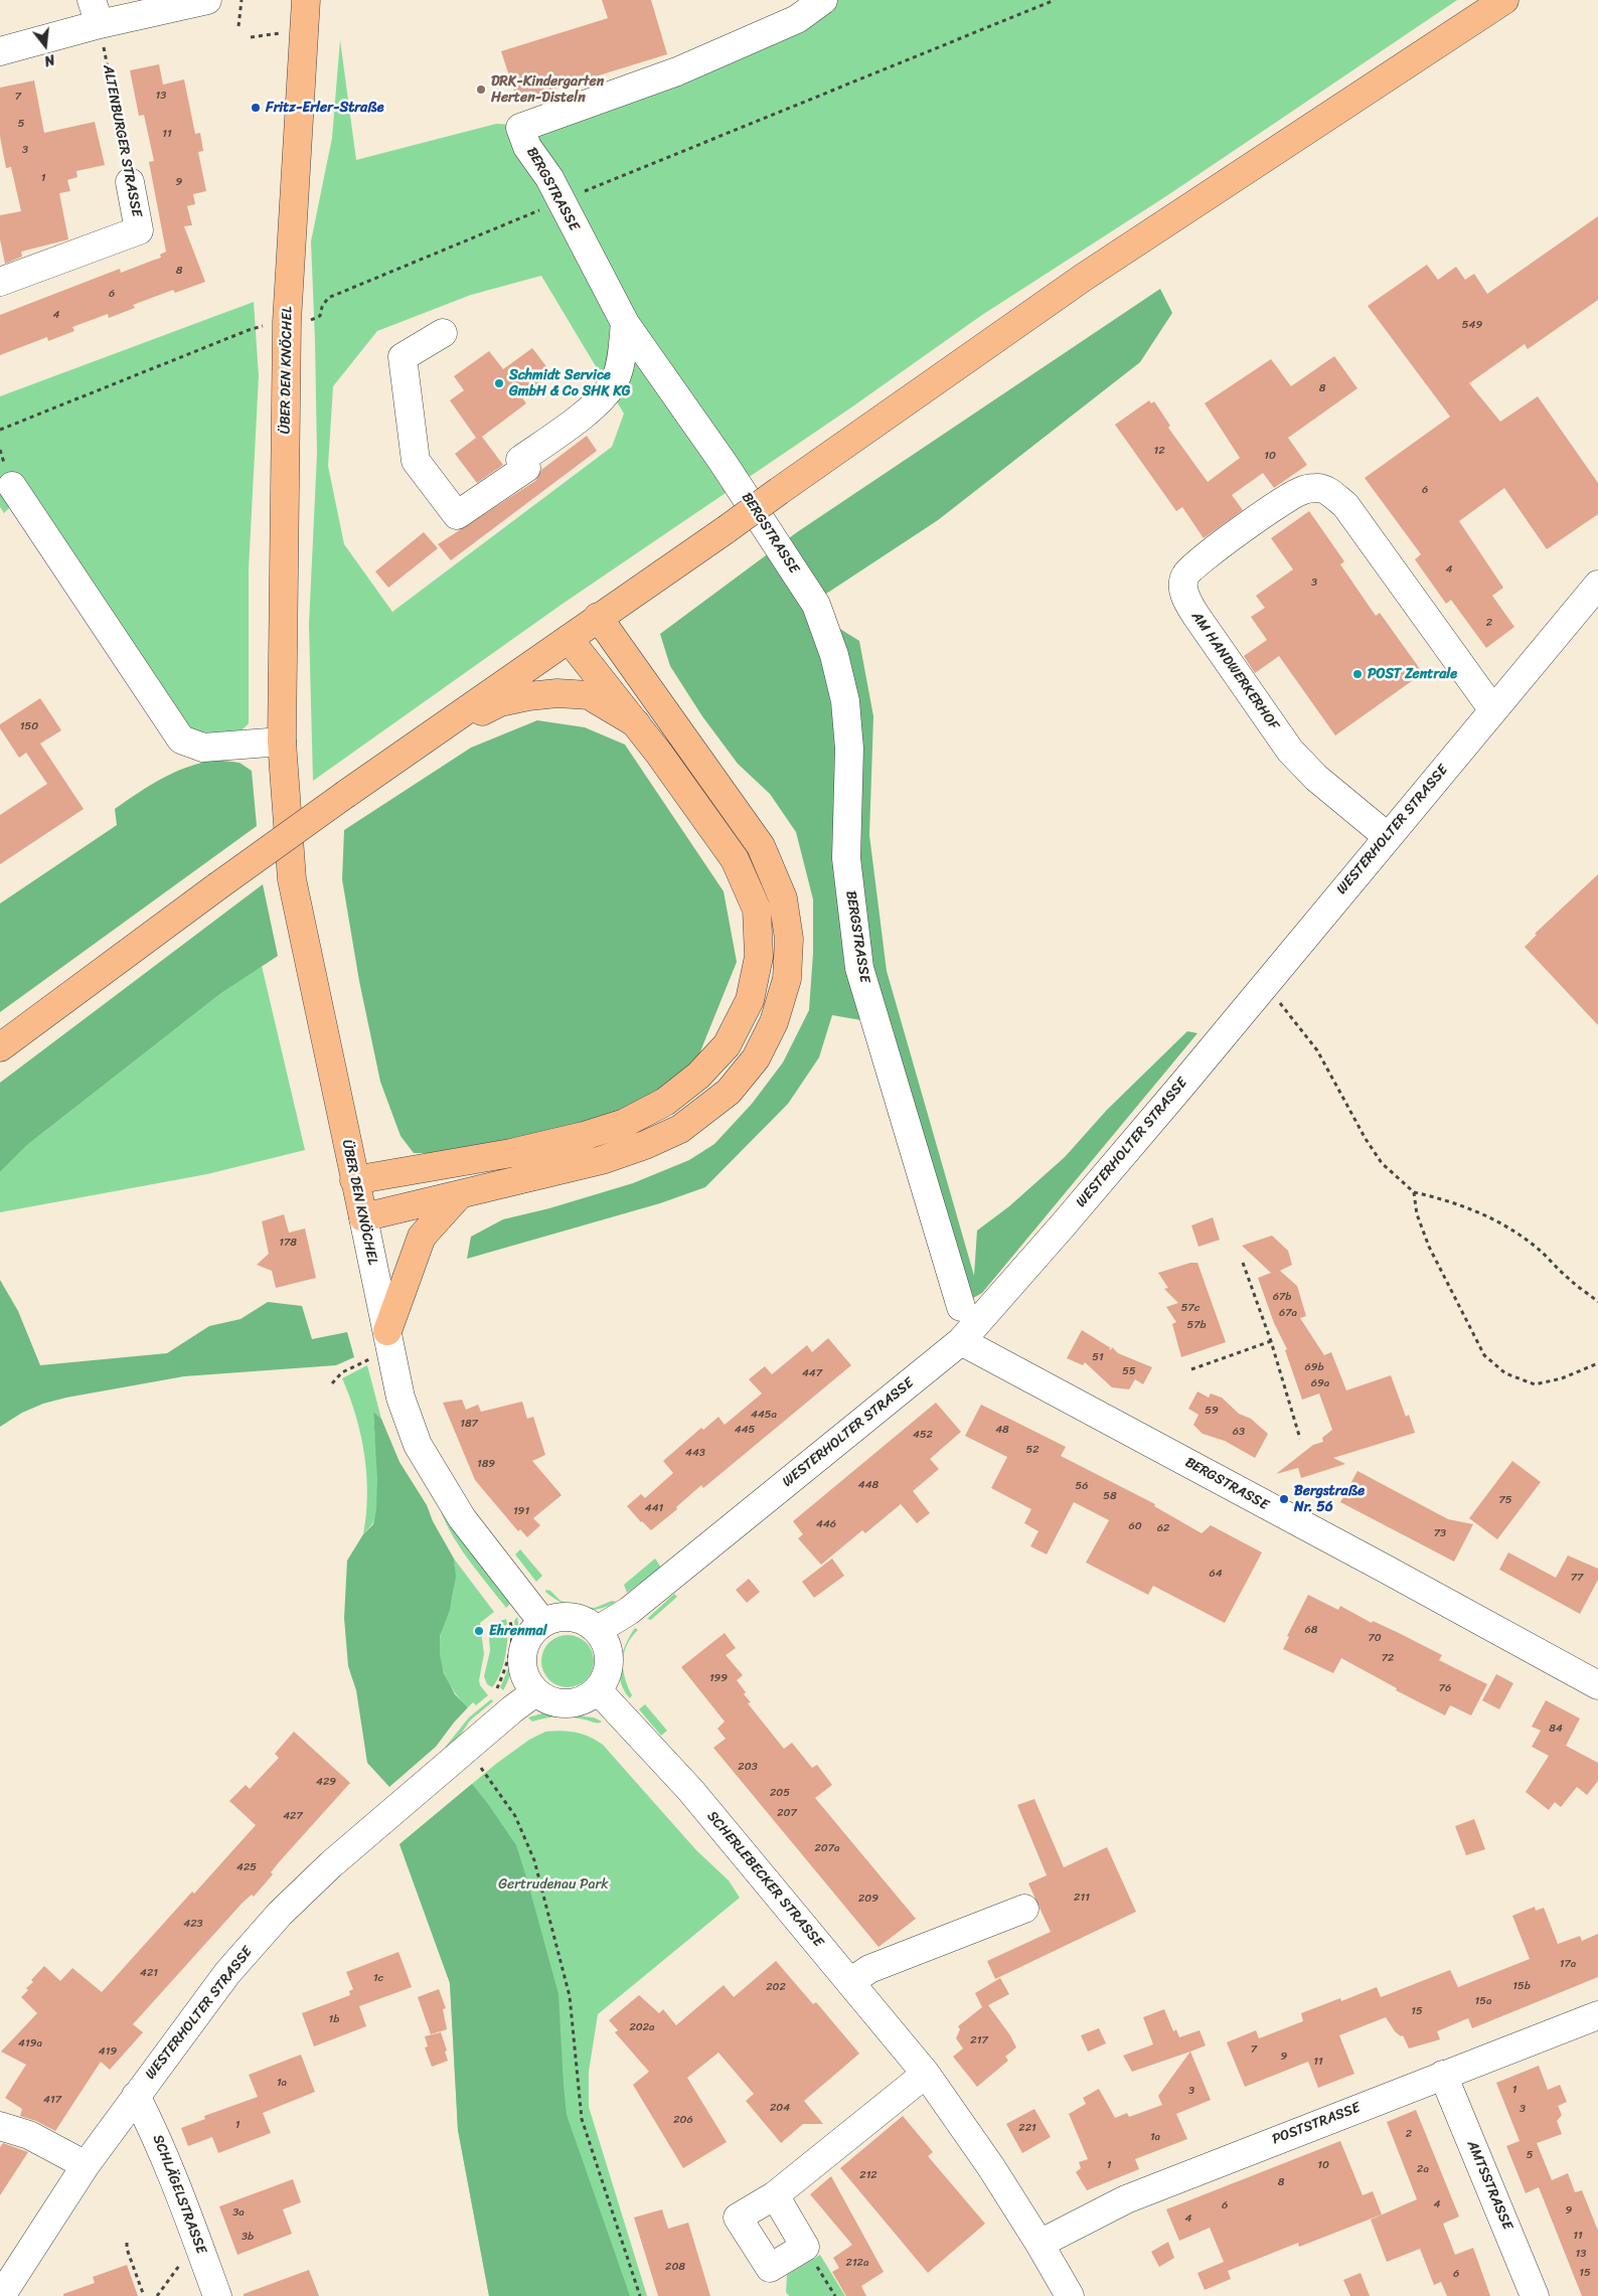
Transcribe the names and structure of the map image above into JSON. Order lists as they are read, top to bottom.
{
  "streets": {
    "main road": ["ÜBER DEN KNÖCHEL"],
    "street": [
      "ALTENBURGER STRASSE",
      "BERGSTRASSE",
      "AM HANDWERKERHOF",
      "WESTERHOLTER STRASSE",
      "SCHERLEBECKER STRASSE",
      "POSTSTRASSE",
      "AMTSSTRASSE",
      "SCHLÄGELSTRASSE"
    ]
  },
  "crossings": [
    ["BERGSTRASSE", "WESTERHOLTER STRASSE"],
    ["ÜBER DEN KNÖCHEL", "WESTERHOLTER STRASSE"],
    ["ÜBER DEN KNÖCHEL", "SCHERLEBECKER STRASSE"],
    ["AM HANDWERKERHOF", "WESTERHOLTER STRASSE"],
    ["WESTERHOLTER STRASSE", "SCHERLEBECKER STRASSE"],
    ["WESTERHOLTER STRASSE", "SCHLÄGELSTRASSE"],
    ["SCHERLEBECKER STRASSE", "POSTSTRASSE"],
    ["POSTSTRASSE", "AMTSSTRASSE"]
  ],
  "parks": ["Gertrudenau Park"],
  "places": [
    "DRK-Kindergarten Herten-Disteln",
    "Fritz-Erler-Straße",
    "Schmidt Service GmbH & Co SHK KG",
    "POST Zentrale",
    "Bergstraße Nr. 56",
    "Ehrenmal"
  ],
  "house_numbers": [
    "13",
    "7",
    "5",
    "11",
    "3",
    "1",
    "9",
    "8",
    "6",
    "4",
    "549",
    "8",
    "12",
    "10",
    "6",
    "4",
    "3",
    "2",
    "150",
    "178",
    "67b",
    "57c",
    "67a",
    "57b",
    "51",
    "69b",
    "55",
    "447",
    "69a",
    "59",
    "445a",
    "187",
    "445",
    "48",
    "63",
    "452",
    "52",
    "443",
    "189",
    "448",
    "56",
    "58",
    "75",
    "441",
    "191",
    "446",
    "60",
    "62",
    "73",
    "64",
    "77",
    "68",
    "70",
    "72",
    "199",
    "76",
    "84",
    "203",
    "429",
    "205",
    "207",
    "427",
    "207a",
    "425",
    "211",
    "209",
    "423",
    "17a",
    "421",
    "1c",
    "15b",
    "202",
    "15a",
    "15",
    "1b",
    "202a",
    "217",
    "419a",
    "7",
    "419",
    "9",
    "11",
    "1a",
    "1",
    "3",
    "417",
    "204",
    "3",
    "206",
    "1",
    "221",
    "2",
    "1a",
    "5",
    "1",
    "10",
    "2a",
    "212",
    "8",
    "4",
    "6",
    "9",
    "3a",
    "4",
    "11",
    "3b",
    "13",
    "212a",
    "208",
    "15",
    "6"
  ],
  "north": "bottom"
}
